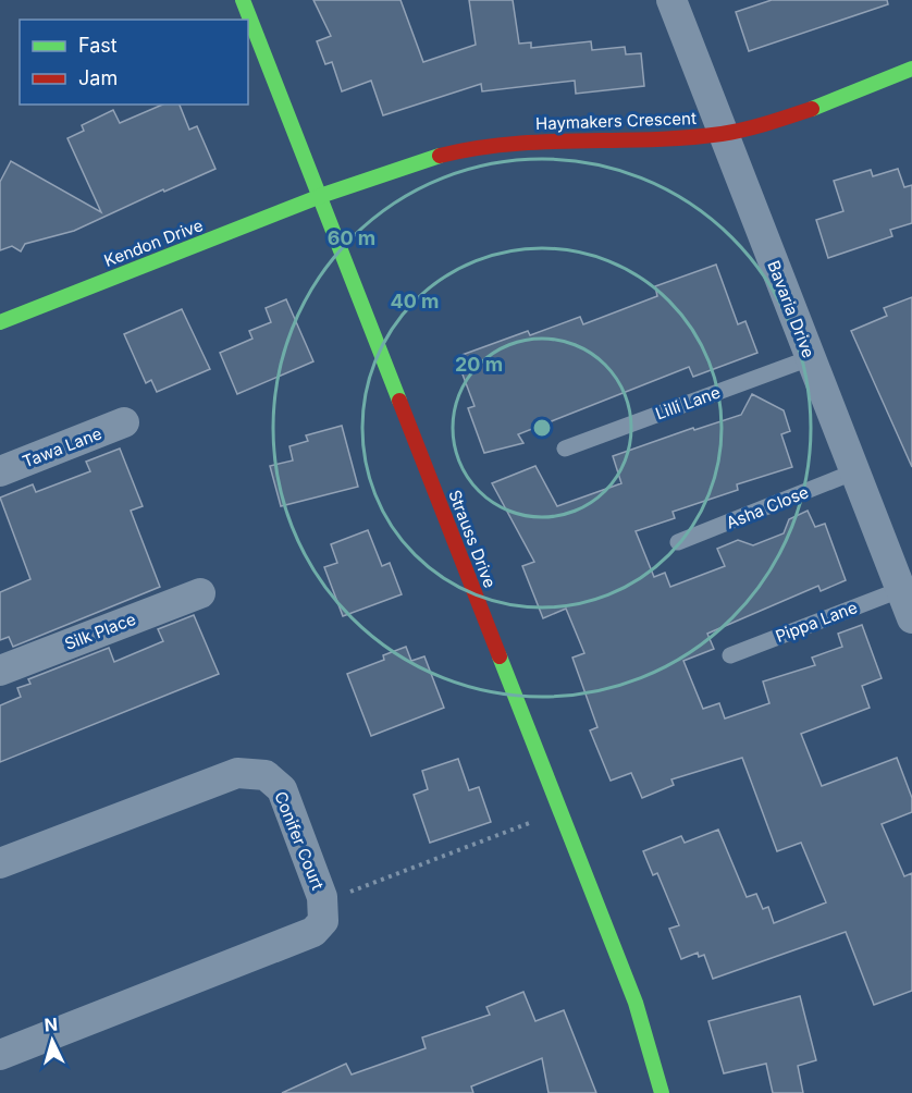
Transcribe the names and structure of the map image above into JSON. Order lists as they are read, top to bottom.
{
  "streets": {
    "street": [
      "Haymakers Crescent",
      "Kendon Drive",
      "Bavaria Drive",
      "Tawa Lane",
      "Strauss Drive",
      "Silk Place",
      "Conifer Court"
    ],
    "lane": ["Lilli Lane", "Asha Close", "Pippa Lane"]
  },
  "crossings": [
    ["Haymakers Crescent", "Kendon Drive"],
    ["Haymakers Crescent", "Bavaria Drive"],
    ["Haymakers Crescent", "Strauss Drive"],
    ["Kendon Drive", "Strauss Drive"],
    ["Bavaria Drive", "Lilli Lane"],
    ["Bavaria Drive", "Asha Close"],
    ["Bavaria Drive", "Pippa Lane"]
  ],
  "legend": ["Fast", "Jam"],
  "north": "top",
  "rings": ["60 m", "40 m", "20 m"]
}
